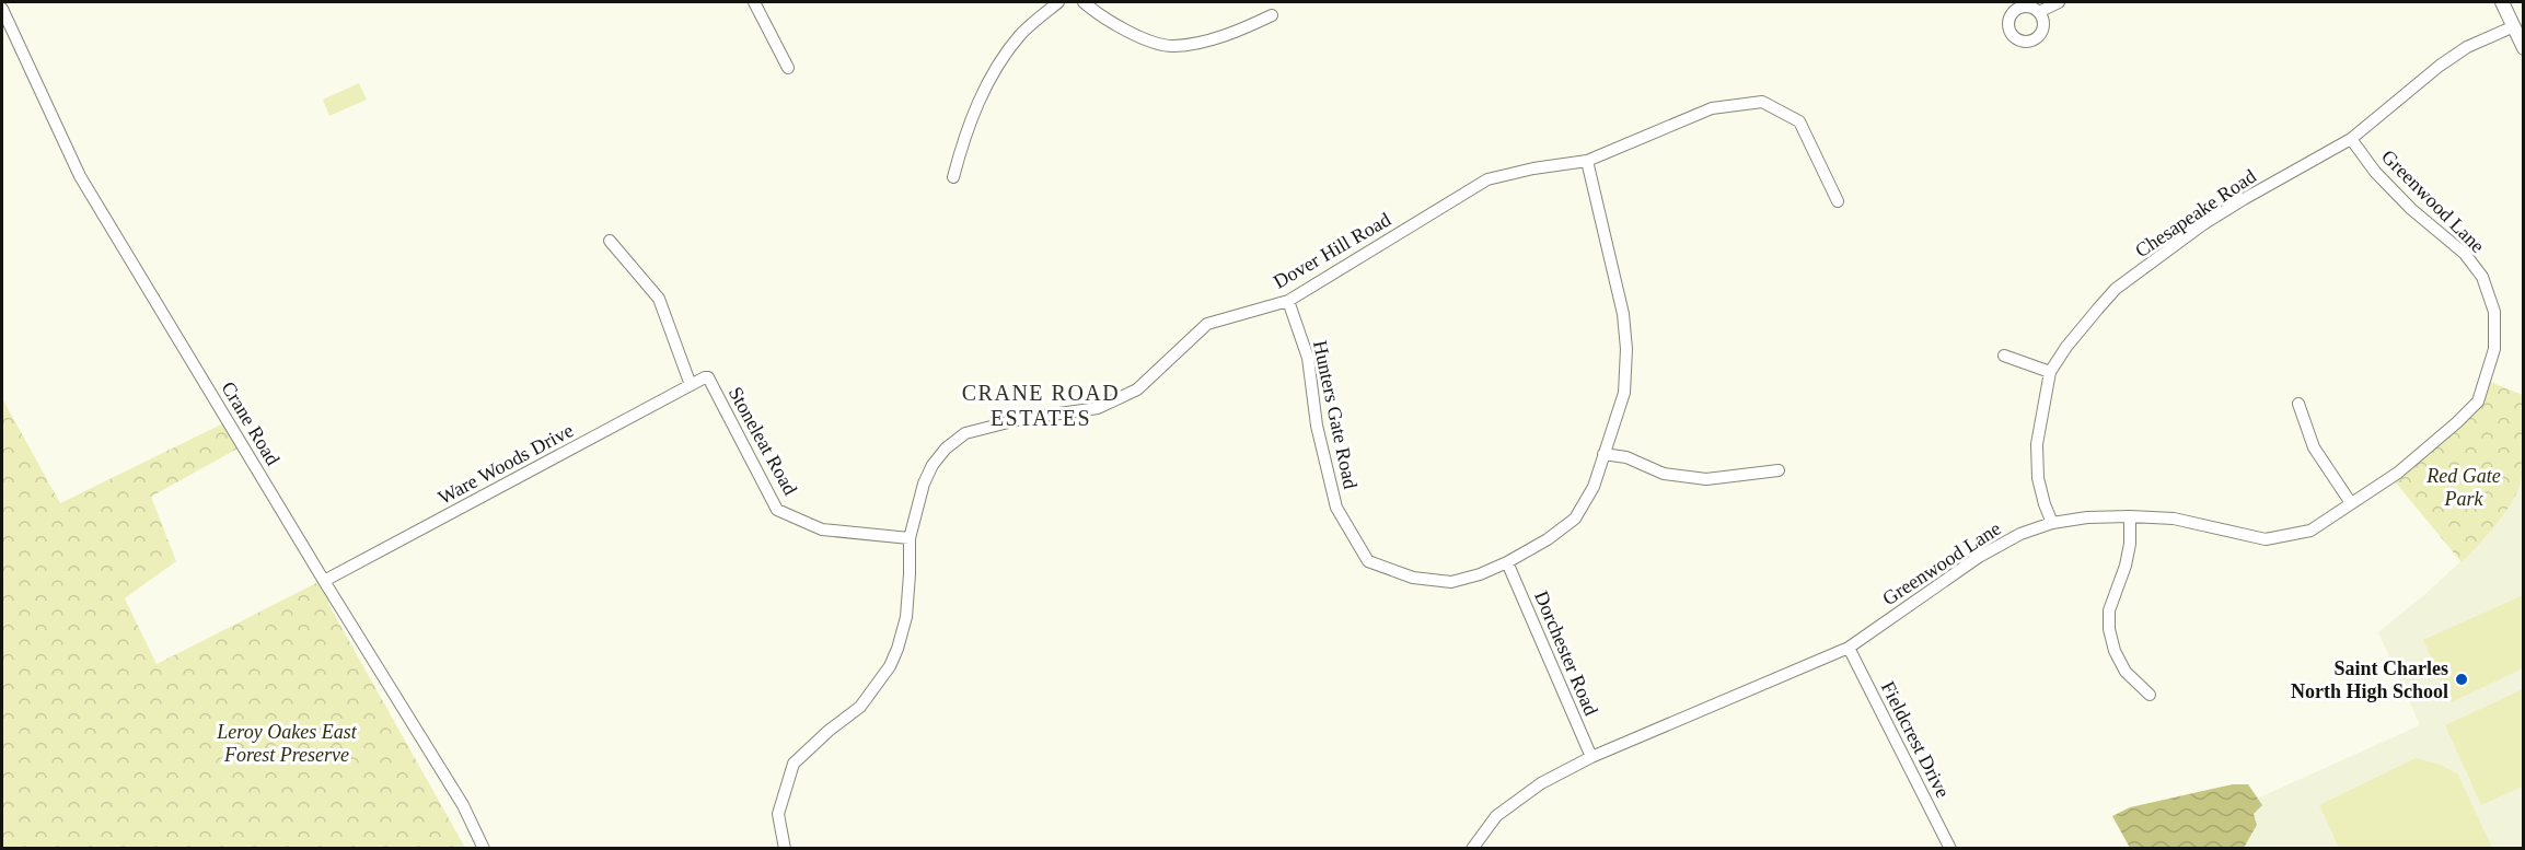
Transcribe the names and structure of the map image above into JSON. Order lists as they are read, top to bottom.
{
  "streets": {
    "street": [
      "Greenwood Lane",
      "Chesapeake Road",
      "Dover Hill Road",
      "Hunters Gate Road",
      "Crane Road",
      "Stoneleat Road",
      "Ware Woods Drive",
      "Dorchester Road",
      "Fieldcrest Drive"
    ]
  },
  "crossings": [
    ["Greenwood Lane", "Chesapeake Road"],
    ["Greenwood Lane", "Dorchester Road"],
    ["Greenwood Lane", "Fieldcrest Drive"],
    ["Dover Hill Road", "Hunters Gate Road"],
    ["Dover Hill Road", "Stoneleat Road"],
    ["Hunters Gate Road", "Dorchester Road"],
    ["Crane Road", "Ware Woods Drive"],
    ["Stoneleat Road", "Ware Woods Drive"]
  ],
  "districts": ["CRANE ROAD ESTATES"],
  "parks": ["Red Gate Park", "Leroy Oakes East Forest Preserve"],
  "places": ["Saint Charles North High School"]
}
